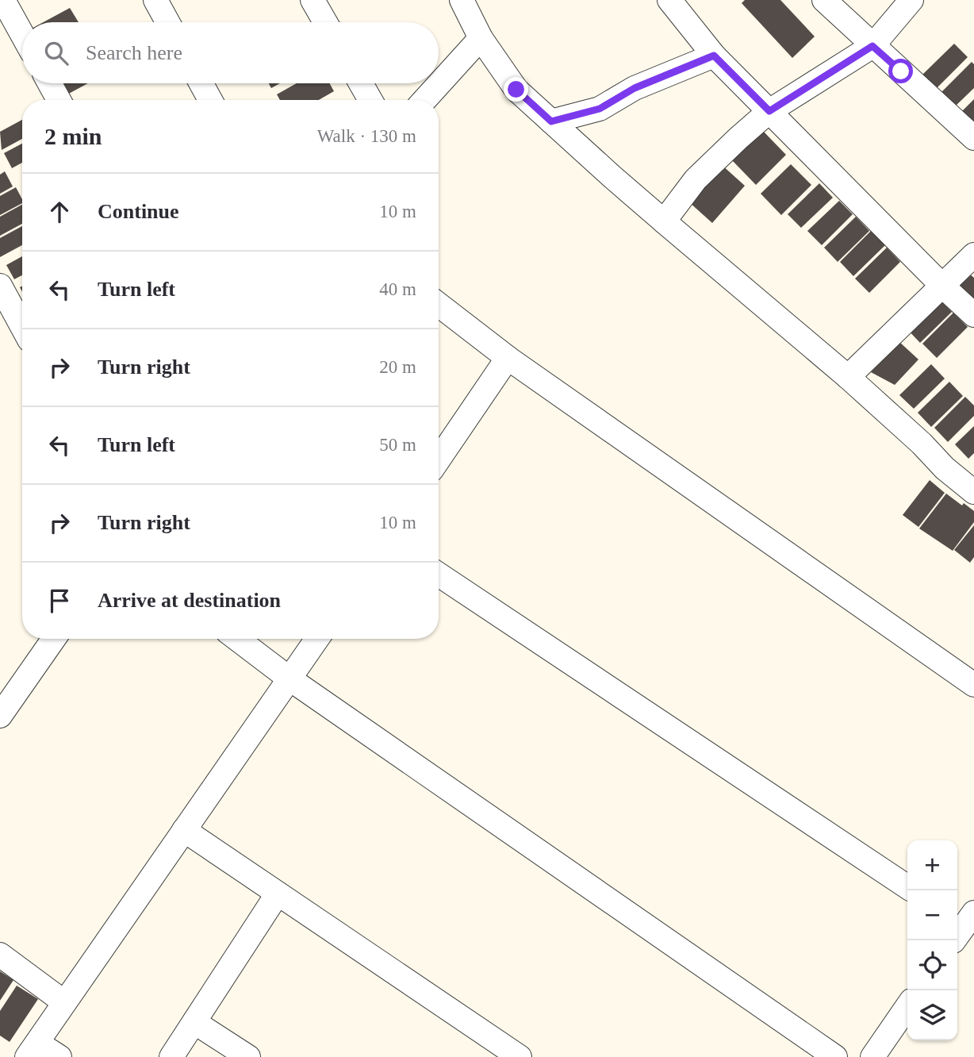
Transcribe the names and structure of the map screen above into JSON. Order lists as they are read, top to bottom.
{
  "page": {
    "search": "Search here",
    "heading": ["2 min", "Walk · 130 m"],
    "list": [
      ["Continue", "10 m"],
      ["Turn left", "40 m"],
      ["Turn right", "20 m"],
      ["Turn left", "50 m"],
      ["Turn right", "10 m"],
      "Arrive at destination"
    ],
    "map_buttons": ["+", "−"]
  }
}
